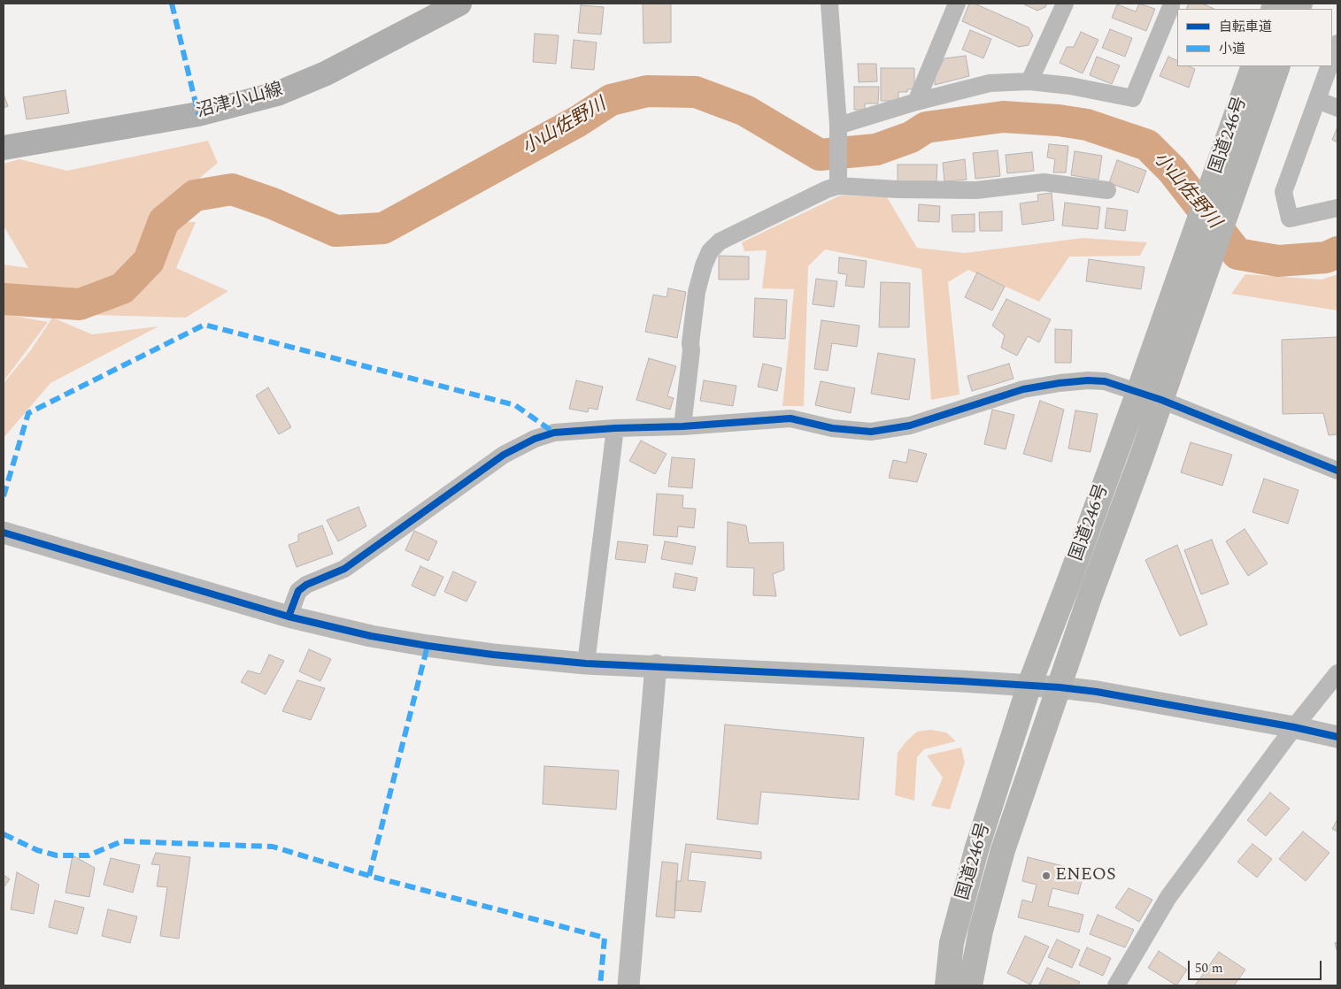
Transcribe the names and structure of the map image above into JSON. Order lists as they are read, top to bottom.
{
  "streets": {
    "highway": ["国道246号"],
    "main road": ["沼津小山線"]
  },
  "water": ["小山佐野川"],
  "places": ["ENEOS"],
  "legend": ["自転車道", "小道"],
  "scale_bar": "50 m"
}
